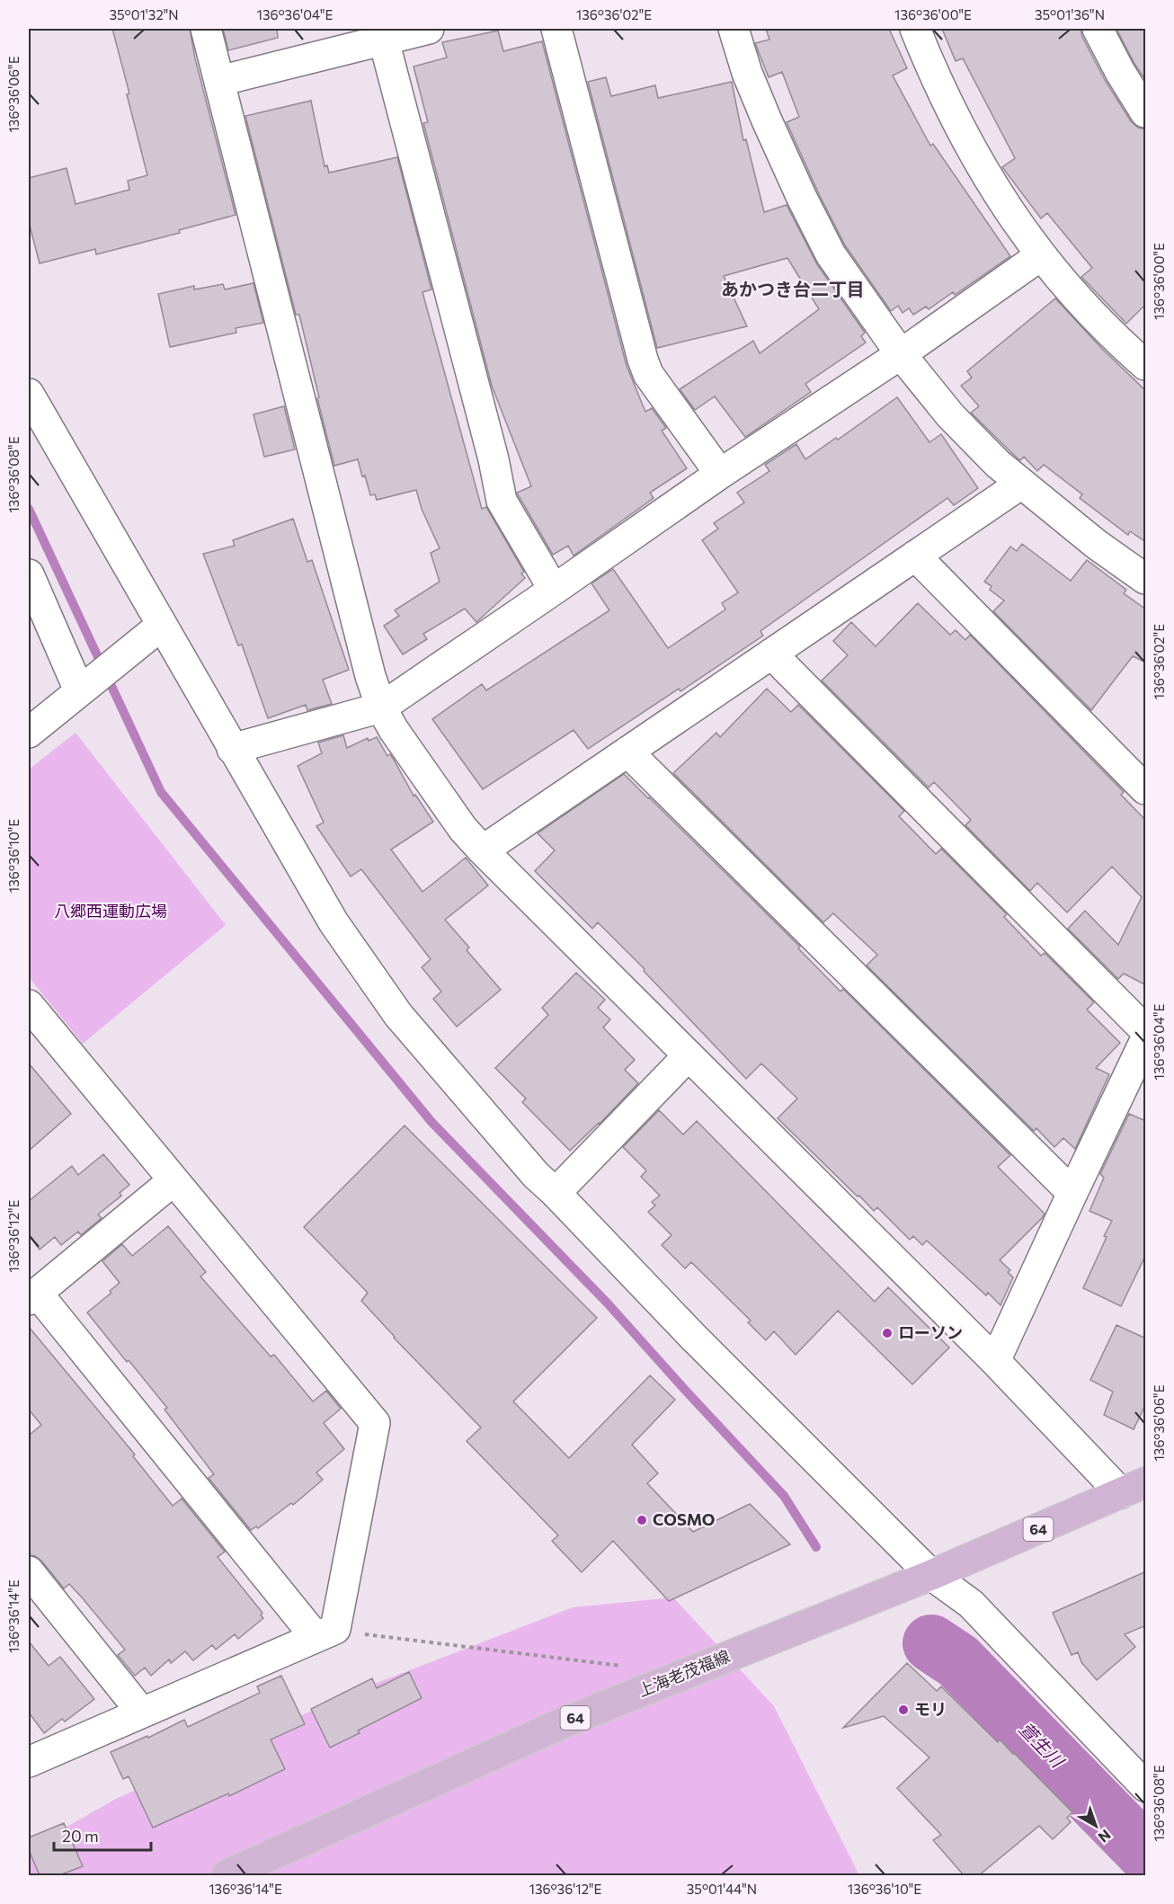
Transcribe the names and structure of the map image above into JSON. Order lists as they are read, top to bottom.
{
  "streets": {
    "main road": ["64", "上海老茂福線"]
  },
  "districts": ["あかつき台二丁目"],
  "water": ["萱生川"],
  "parks": ["八郷西運動広場"],
  "places": ["ローソン", "COSMO", "モリ"],
  "scale_bar": "20 m",
  "north": "bottom right",
  "coordinates": [
    "35°01'32\"N",
    "136°36'04\"E",
    "136°36'02\"E",
    "136°36'00\"E",
    "35°01'36\"N",
    "136°36'06\"E",
    "136°36'08\"E",
    "136°36'10\"E",
    "136°36'12\"E",
    "136°36'14\"E",
    "35°01'44\"N"
  ]
}
